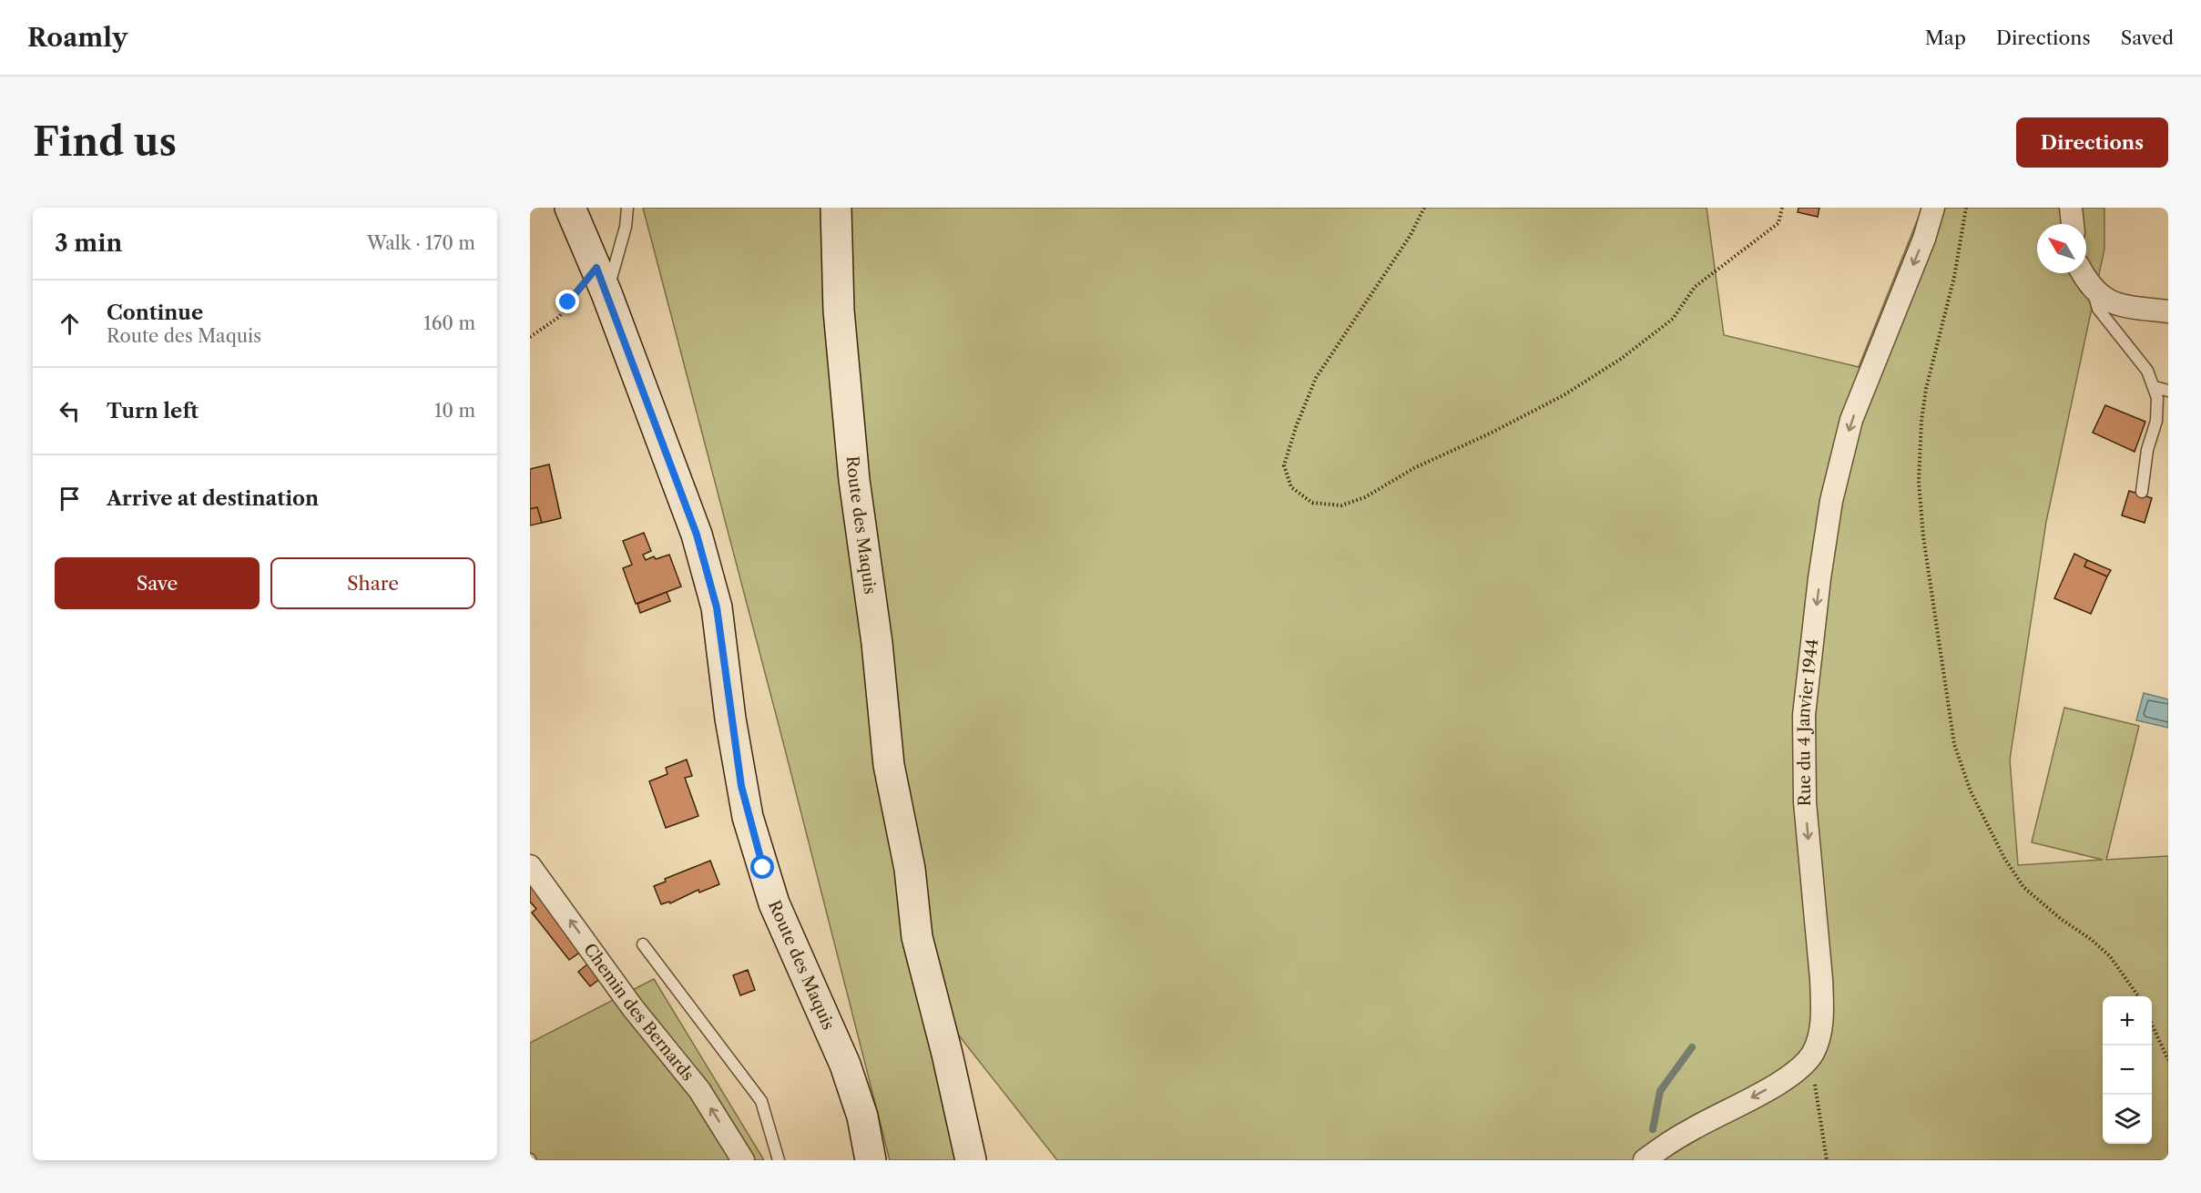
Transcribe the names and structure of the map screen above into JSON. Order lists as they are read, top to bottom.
{
  "streets": {
    "street": ["Route des Maquis", "Rue du 4 Janvier 1944", "Chemin des Bernards"]
  },
  "one_way": ["Rue du 4 Janvier 1944", "Chemin des Bernards"],
  "north": "top left",
  "page": {
    "header": "Roamly",
    "nav": ["Map", "Directions", "Saved"],
    "buttons": [
      "Directions",
      ["Save", "Share"]
    ],
    "title": "Find us",
    "heading": ["3 min", "Walk · 170 m"],
    "list": [
      ["Continue", "Route des Maquis", "160 m"],
      ["Turn left", "10 m"],
      "Arrive at destination"
    ],
    "map_buttons": ["+", "−"]
  }
}
